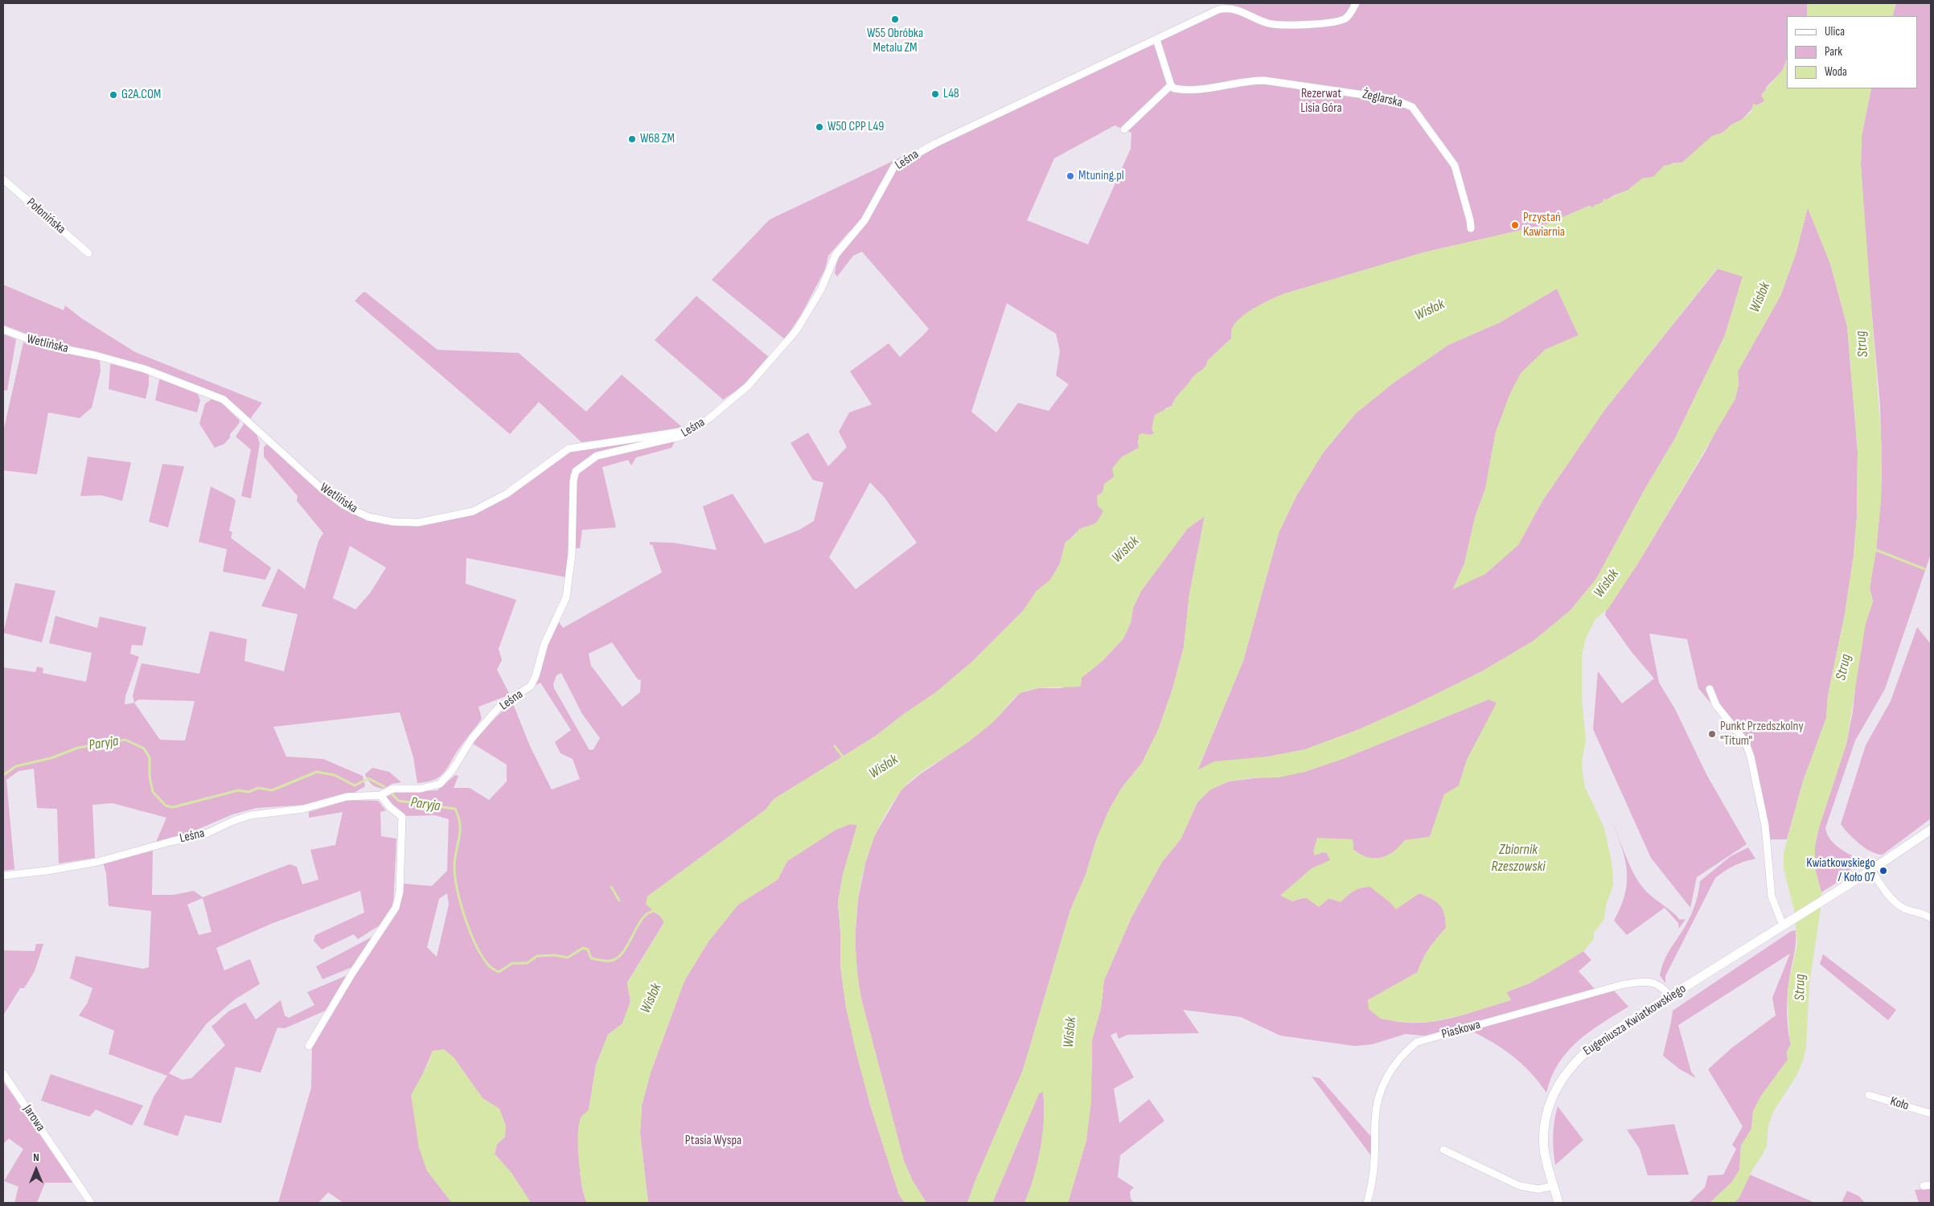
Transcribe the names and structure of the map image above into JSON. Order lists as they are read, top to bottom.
{
  "streets": {
    "street": [
      "Żeglarska",
      "Leśna",
      "Połonińska",
      "Wetlińska",
      "Eugeniusza Kwiatkowskiego",
      "Piaskowa",
      "Koło",
      "Jarowa"
    ]
  },
  "crossings": [
    ["Leśna", "Wetlińska"],
    ["Eugeniusza Kwiatkowskiego", "Piaskowa"]
  ],
  "water": [
    "Wisłok",
    "Strug",
    "Paryja",
    "Zbiornik Rzeszowski"
  ],
  "parks": ["Rezerwat Lisia Góra", "Ptasia Wyspa"],
  "places": [
    "W55 Obróbka Metalu ZM",
    "L48",
    "G2A.COM",
    "W50 CPP L49",
    "W68 ZM",
    "Mtuning.pl",
    "Przystań Kawiarnia",
    "Punkt Przedszkolny \"Titum\"",
    "Kwiatkowskiego / Koło 07"
  ],
  "legend": ["Ulica", "Park", "Woda"],
  "north": "top"
}
